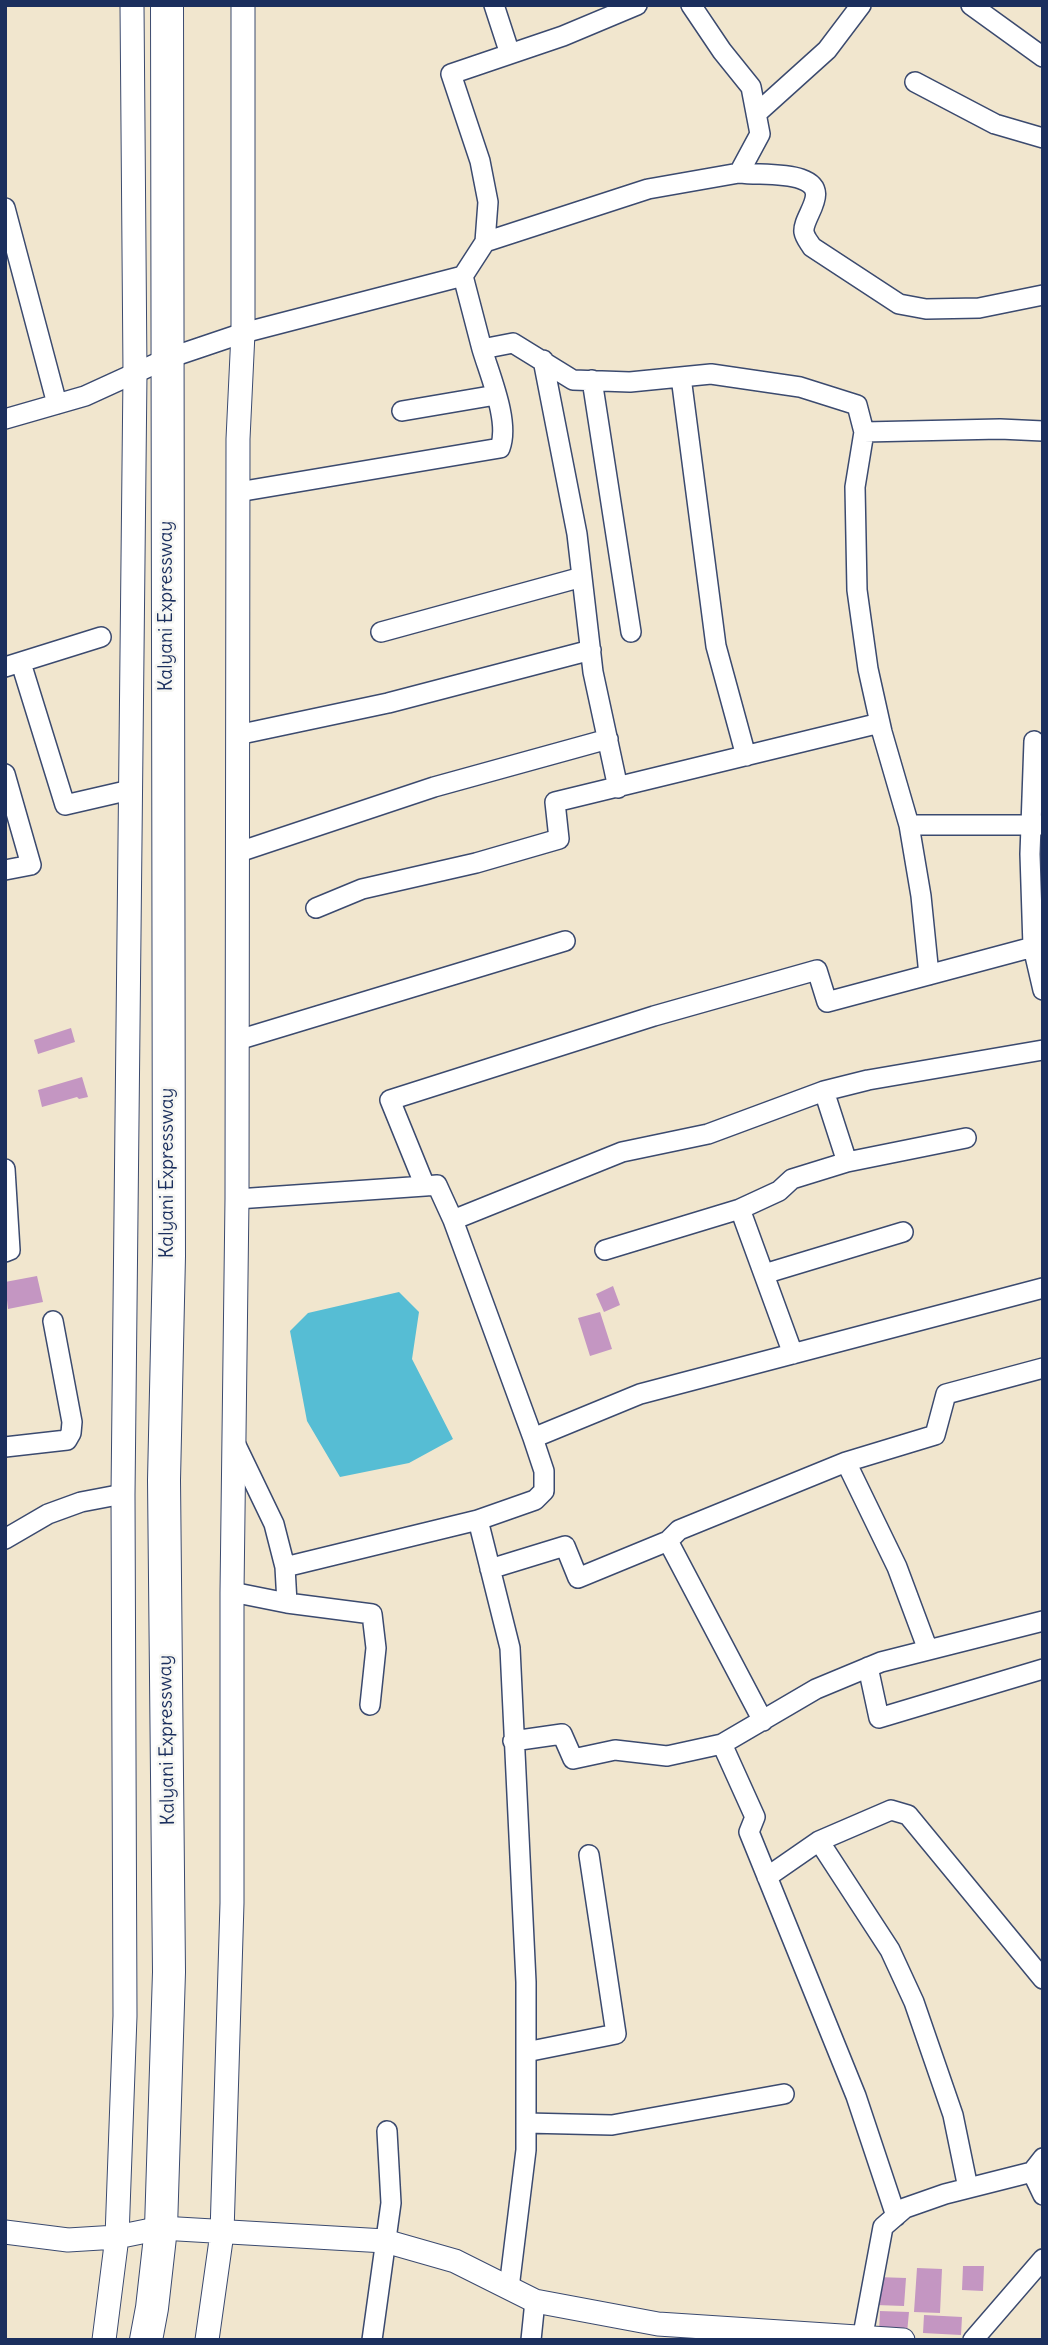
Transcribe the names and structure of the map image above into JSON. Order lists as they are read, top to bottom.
{
  "streets": {
    "highway": ["Kalyani Expressway"]
  }
}
